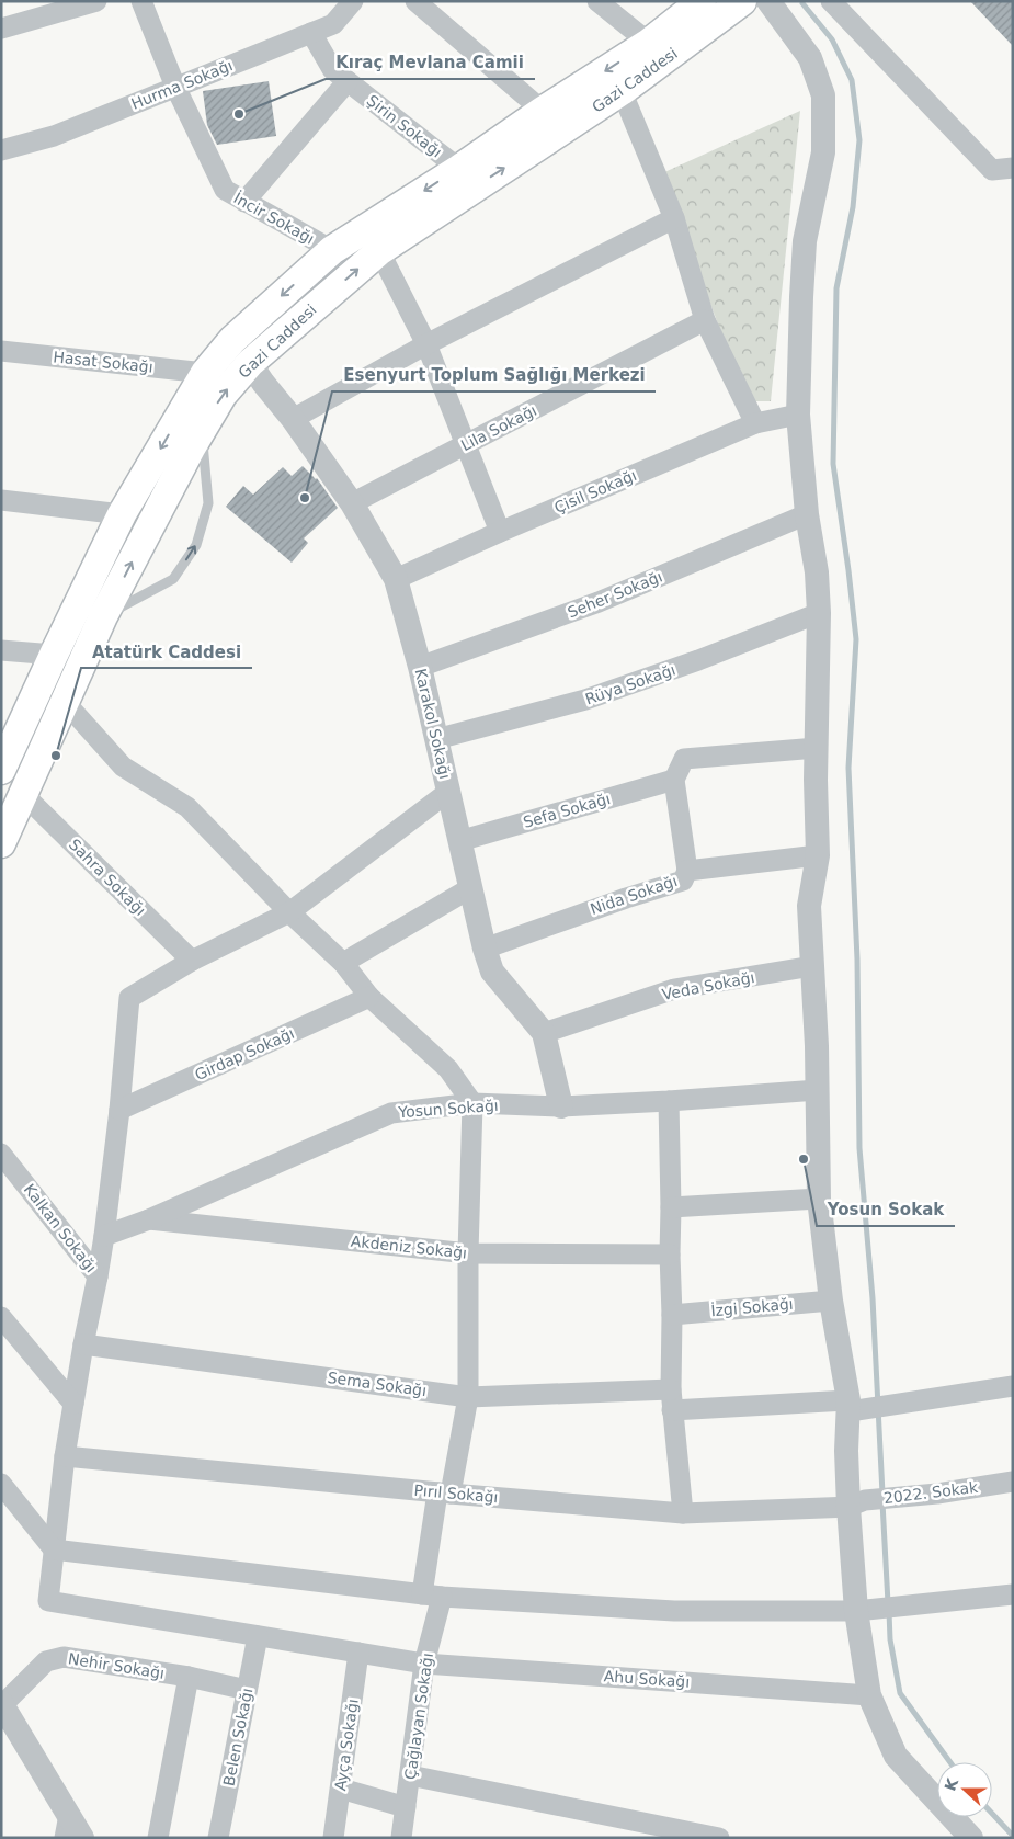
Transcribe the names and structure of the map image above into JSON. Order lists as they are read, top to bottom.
{
  "streets": {
    "main road": ["Gazi Caddesi"],
    "street": [
      "Hurma Sokağı",
      "Şirin Sokağı",
      "İncir Sokağı",
      "Hasat Sokağı",
      "Lila Sokağı",
      "Çisil Sokağı",
      "Seher Sokağı",
      "Rüya Sokağı",
      "Karakol Sokağı",
      "Sefa Sokağı",
      "Sahra Sokağı",
      "Nida Sokağı",
      "Veda Sokağı",
      "Girdap Sokağı",
      "Yosun Sokağı",
      "Kalkan Sokağı",
      "Akdeniz Sokağı",
      "İzgi Sokağı",
      "Sema Sokağı",
      "2022. Sokak",
      "Pırıl Sokağı",
      "Nehir Sokağı",
      "Ahu Sokağı",
      "Çağlayan Sokağı",
      "Belen Sokağı",
      "Ayça Sokağı"
    ]
  },
  "crossings": [
    ["Gazi Caddesi", "Şirin Sokağı"],
    ["Gazi Caddesi", "İncir Sokağı"],
    ["Gazi Caddesi", "Hasat Sokağı"],
    ["Gazi Caddesi", "Karakol Sokağı"],
    ["Gazi Caddesi", "Sahra Sokağı"],
    ["Hurma Sokağı", "Şirin Sokağı"],
    ["Hurma Sokağı", "İncir Sokağı"],
    ["Lila Sokağı", "Karakol Sokağı"],
    ["Çisil Sokağı", "Karakol Sokağı"],
    ["Seher Sokağı", "Karakol Sokağı"],
    ["Rüya Sokağı", "Karakol Sokağı"],
    ["Karakol Sokağı", "Sefa Sokağı"],
    ["Karakol Sokağı", "Nida Sokağı"],
    ["Karakol Sokağı", "Veda Sokağı"],
    ["Karakol Sokağı", "Yosun Sokağı"],
    ["Yosun Sokağı", "Akdeniz Sokağı"],
    ["2022. Sokak", "Pırıl Sokağı"],
    ["Nehir Sokağı", "Belen Sokağı"],
    ["Ahu Sokağı", "Çağlayan Sokağı"],
    ["Ahu Sokağı", "Belen Sokağı"],
    ["Ahu Sokağı", "Ayça Sokağı"]
  ],
  "places": [
    "Kıraç Mevlana Camii",
    "Esenyurt Toplum Sağlığı Merkezi",
    "Atatürk Caddesi",
    "Yosun Sokak"
  ],
  "north": "left"
}
